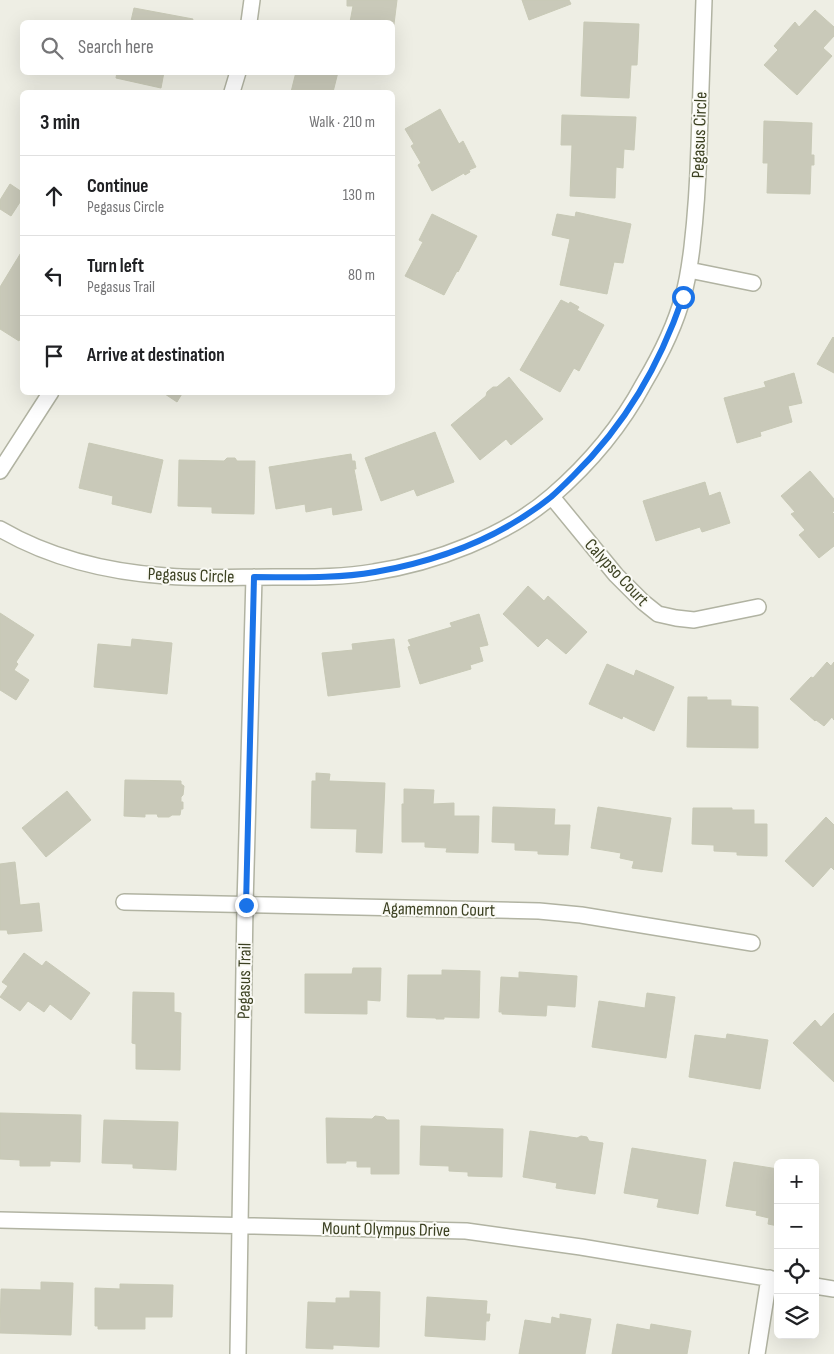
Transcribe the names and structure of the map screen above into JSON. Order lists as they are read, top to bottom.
{
  "streets": {
    "street": [
      "Pegasus Circle",
      "Calypso Court",
      "Agamemnon Court",
      "Pegasus Trail",
      "Mount Olympus Drive"
    ]
  },
  "crossings": [
    ["Pegasus Circle", "Calypso Court"],
    ["Pegasus Circle", "Pegasus Trail"],
    ["Agamemnon Court", "Pegasus Trail"],
    ["Pegasus Trail", "Mount Olympus Drive"]
  ],
  "page": {
    "search": "Search here",
    "heading": ["3 min", "Walk · 210 m"],
    "list": [
      ["Continue", "Pegasus Circle", "130 m"],
      ["Turn left", "Pegasus Trail", "80 m"],
      "Arrive at destination"
    ],
    "map_buttons": ["+", "−"]
  }
}
